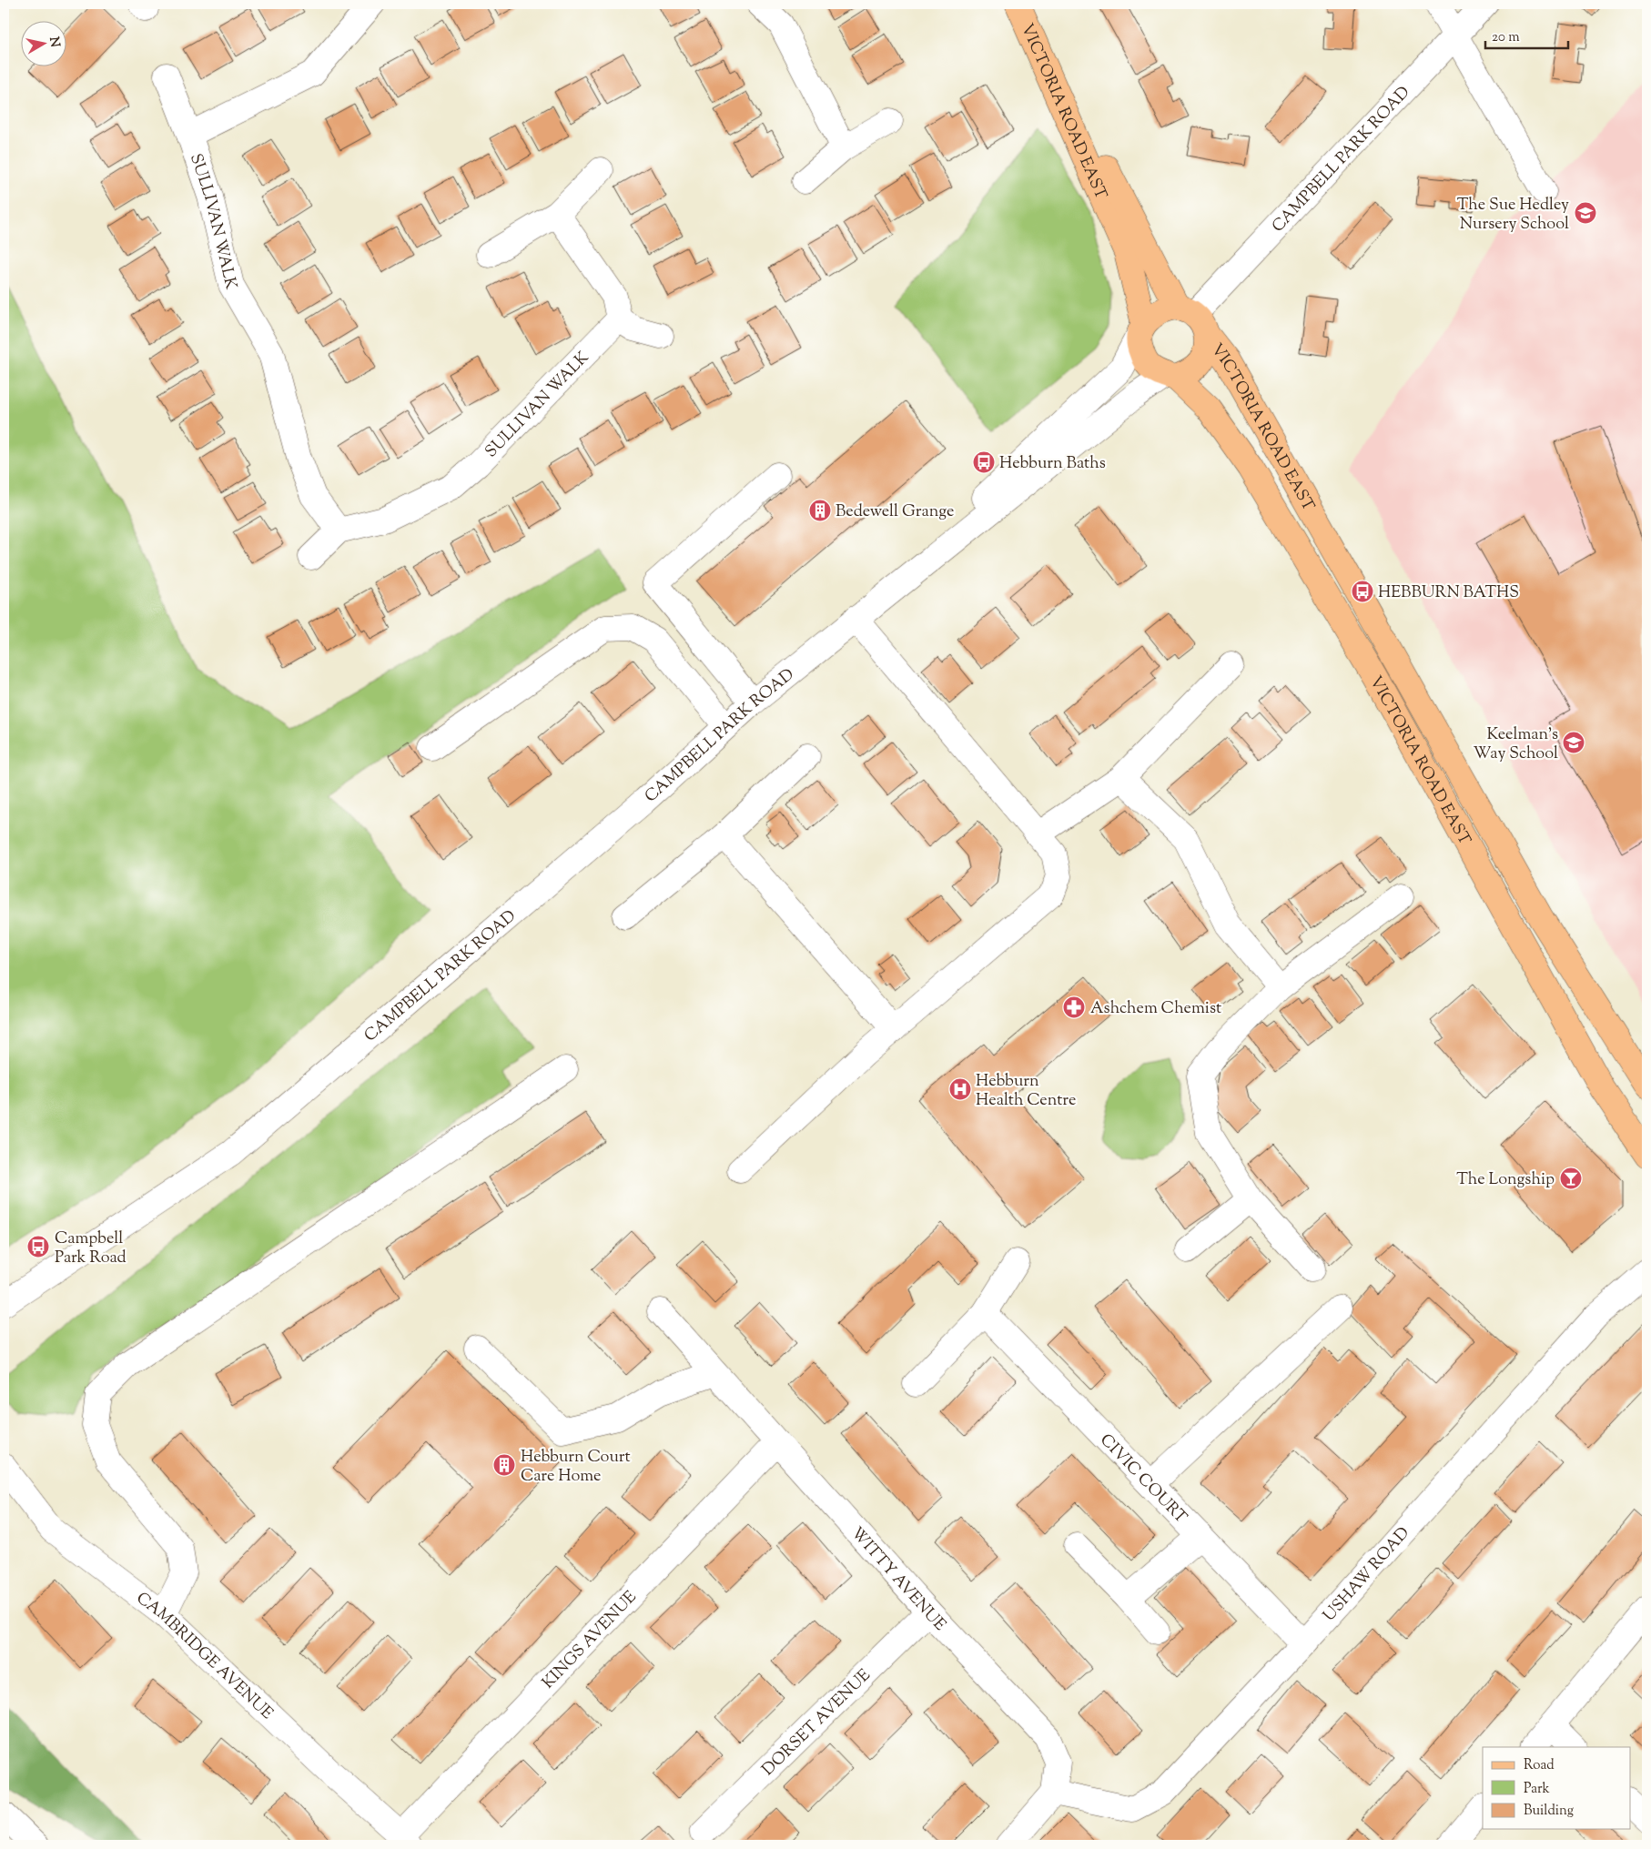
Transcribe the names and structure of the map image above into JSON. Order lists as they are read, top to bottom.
{
  "streets": {
    "main road": ["VICTORIA ROAD EAST"],
    "street": [
      "CAMPBELL PARK ROAD",
      "SULLIVAN WALK",
      "CIVIC COURT",
      "USHAW ROAD",
      "WITTY AVENUE",
      "KINGS AVENUE",
      "CAMBRIDGE AVENUE",
      "DORSET AVENUE"
    ]
  },
  "crossings": [
    ["VICTORIA ROAD EAST", "CAMPBELL PARK ROAD"],
    ["CIVIC COURT", "USHAW ROAD"],
    ["USHAW ROAD", "WITTY AVENUE"],
    ["WITTY AVENUE", "KINGS AVENUE"],
    ["WITTY AVENUE", "DORSET AVENUE"],
    ["KINGS AVENUE", "CAMBRIDGE AVENUE"]
  ],
  "places": {
    "school or university": ["The Sue Hedley Nursery School", "Keelman's Way School"],
    "bus stop": ["Hebburn Baths", "HEBBURN BATHS", "Campbell Park Road"],
    "building": ["Bedewell Grange", "Hebburn Court Care Home"],
    "pharmacy": ["Ashchem Chemist"],
    "hospital": ["Hebburn Health Centre"],
    "bar": ["The Longship"]
  },
  "legend": ["Road", "Park", "Building"],
  "scale_bar": "20 m",
  "north": "right"
}
